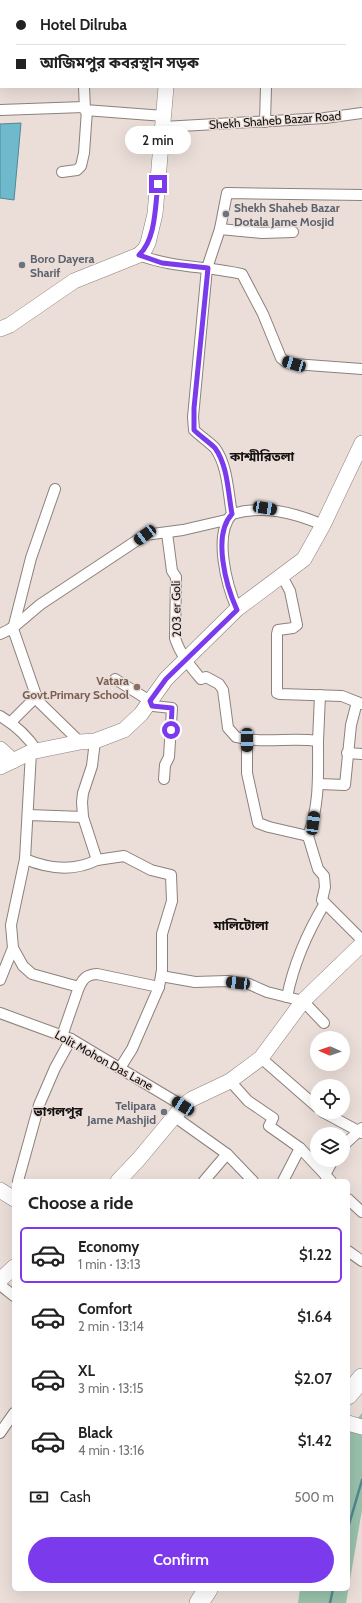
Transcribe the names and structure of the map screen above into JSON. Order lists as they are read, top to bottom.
{
  "streets": {
    "street": ["Shekh Shaheb Bazar Road", "203 er Goli", "Lolit Mohon Das Lane"]
  },
  "districts": ["কাশ্মীরিতলা", "মালিটোলা", "ভাগলপুর"],
  "places": [
    "Shekh Shaheb Bazar Dotala Jame Mosjid",
    "Boro Dayera Sharif",
    "Vatara Govt.Primary School",
    "Telipara Jame Mashjid"
  ],
  "north": "left",
  "page": {
    "banner": ["Hotel Dilruba", "আজিমপুর কবরস্থান সড়ক"],
    "bubble": "2 min",
    "heading": "Choose a ride",
    "list": [
      {
        "name": "Economy",
        "note": "1 min · 13:13",
        "value": "$1.22"
      },
      {
        "name": "Comfort",
        "note": "2 min · 13:14",
        "value": "$1.64"
      },
      {
        "name": "XL",
        "note": "3 min · 13:15",
        "value": "$2.07"
      },
      {
        "name": "Black",
        "note": "4 min · 13:16",
        "value": "$1.42"
      }
    ],
    "pay": ["Cash", "500 m"],
    "buttons": "Confirm"
  }
}
